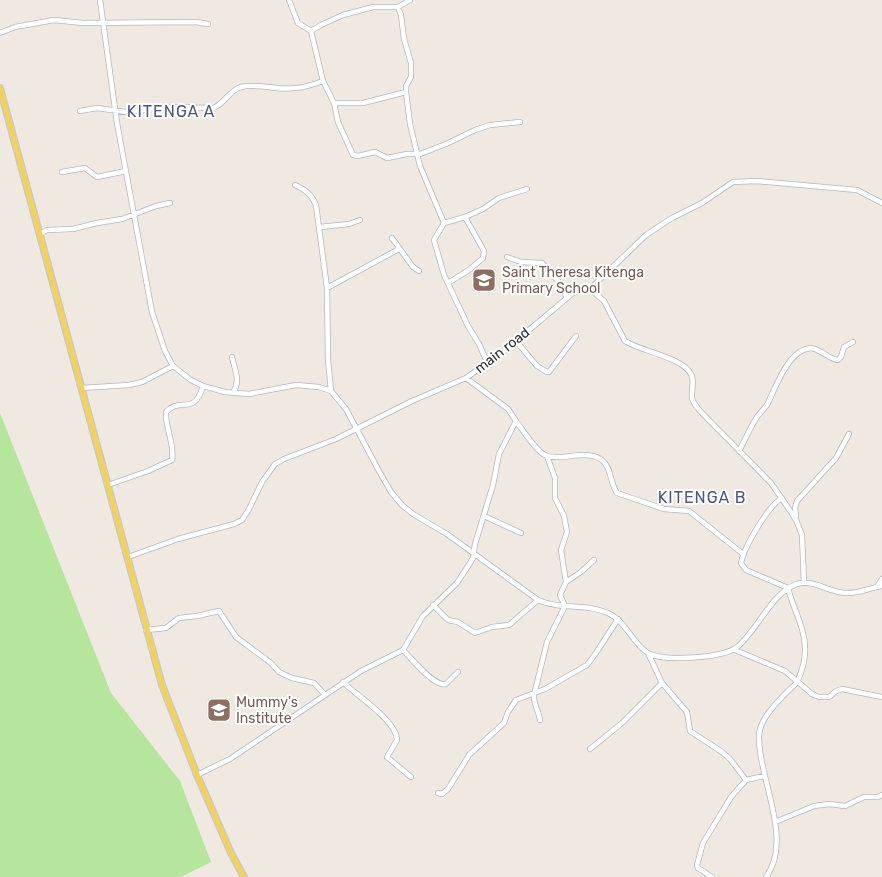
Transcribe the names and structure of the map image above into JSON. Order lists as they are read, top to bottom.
{
  "streets": {
    "street": ["main road"]
  },
  "districts": ["KITENGA A", "KITENGA B"],
  "places": {
    "school or university": ["Saint Theresa Kitenga Primary School", "Mummy's Institute"]
  }
}
